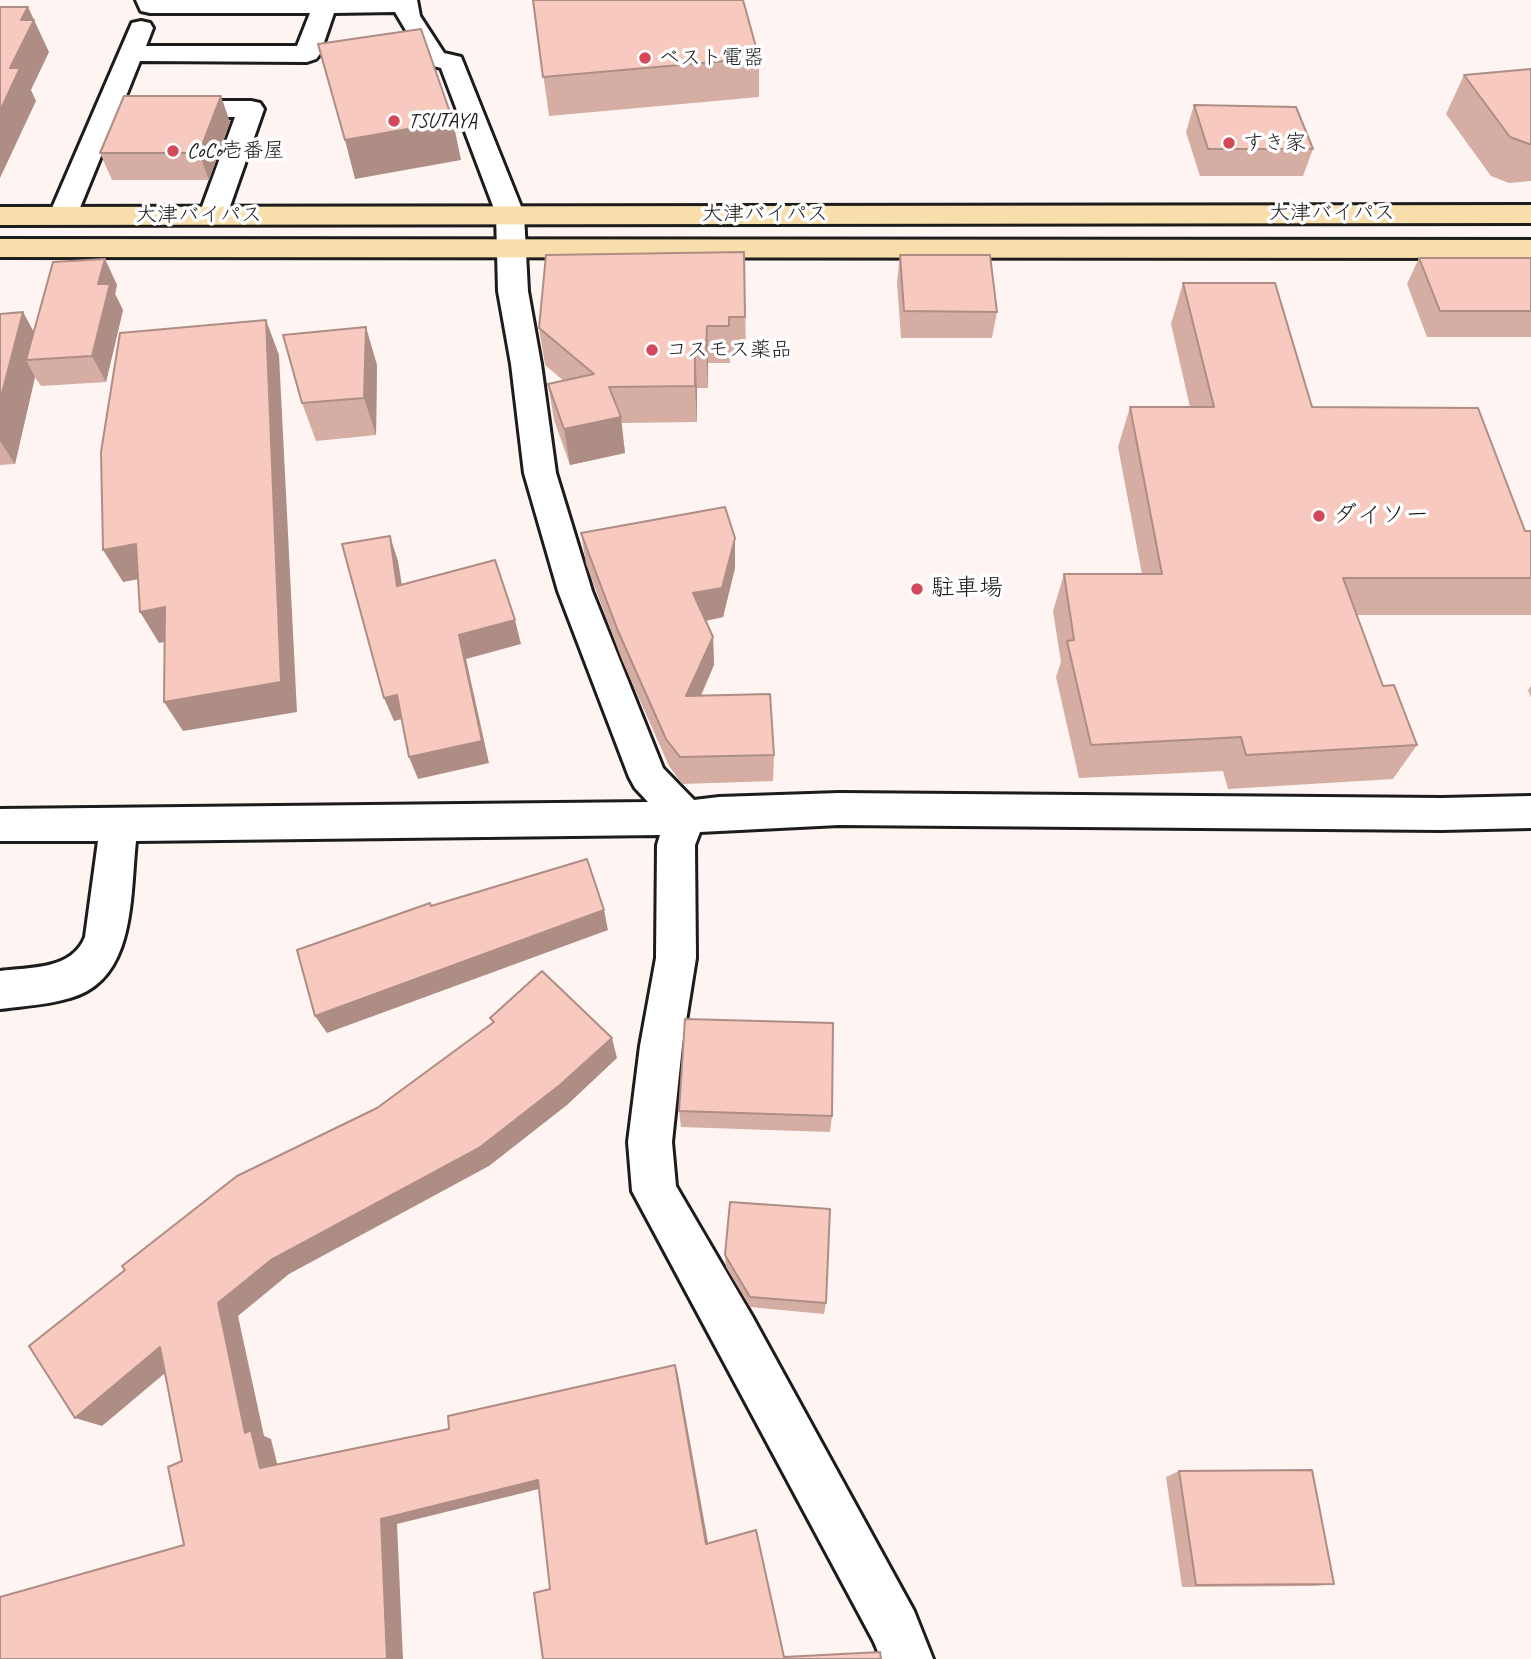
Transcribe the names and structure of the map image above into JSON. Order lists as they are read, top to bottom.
{
  "streets": {
    "highway": ["大津バイパス"]
  },
  "places": [
    "ベスト電器",
    "TSUTAYA",
    "すき家",
    "CoCo壱番屋",
    "コスモス薬品",
    "ダイソー",
    "駐車場"
  ]
}
